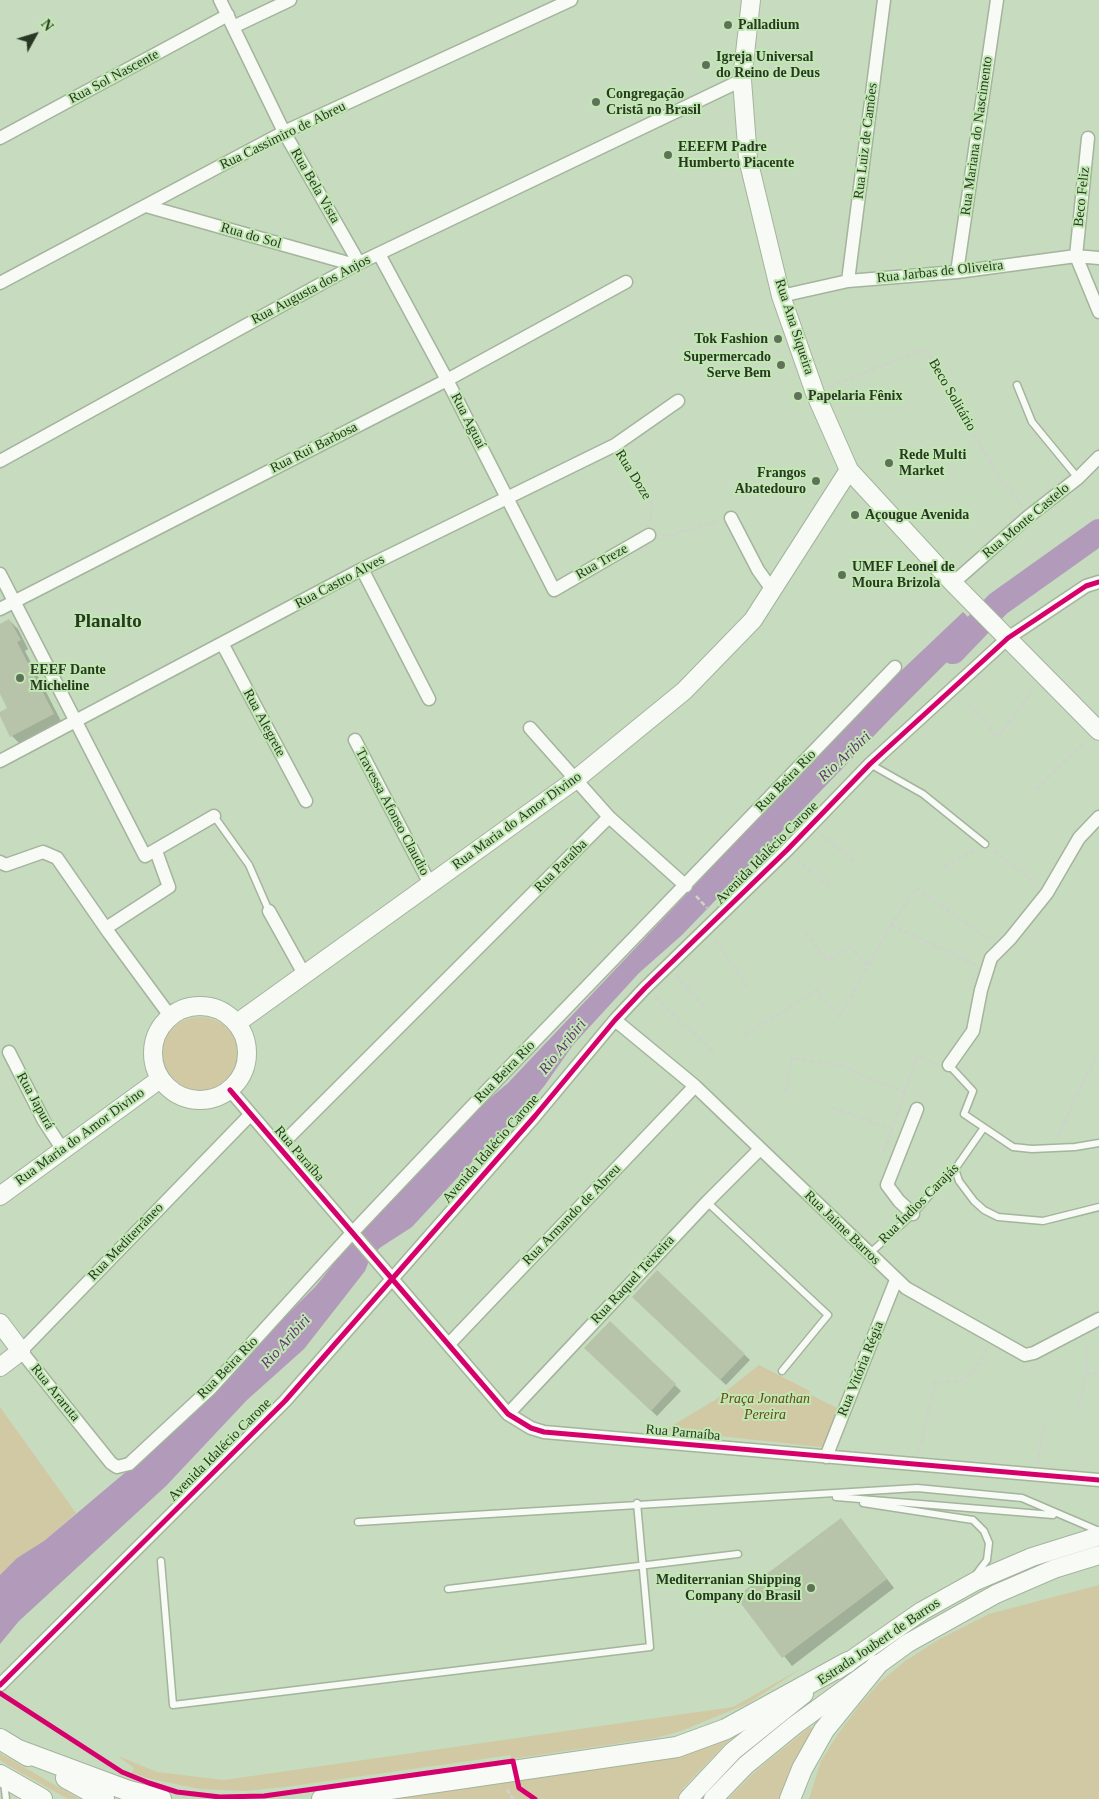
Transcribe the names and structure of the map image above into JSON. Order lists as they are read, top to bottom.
{
  "streets": {
    "street": [
      "Rua Sol Nascente",
      "Rua Cassimiro de Abreu",
      "Rua Mariana do Nascimento",
      "Rua Luiz de Camões",
      "Rua Bela Vista",
      "Beco Feliz",
      "Rua do Sol",
      "Rua Jarbas de Oliveira",
      "Rua Augusta dos Anjos",
      "Rua Ana Siqueira",
      "Rua Aguaí",
      "Rua Rui Barbosa",
      "Rua Monte Castelo",
      "Rua Treze",
      "Rua Castro Alves",
      "Rua Alegrete",
      "Rua Beira Rio",
      "Travessa Afonso Claudio",
      "Rua Maria do Amor Divino",
      "Avenida Idalécio Carone",
      "Rua Paraíba",
      "Rua Japurá",
      "Rua Armando de Abreu",
      "Rua Jaime Barros",
      "Rua Mediterrâneo",
      "Rua Raquel Teixeira",
      "Rua Vitória Régia",
      "Rua Araruta",
      "Rua Parnaíba",
      "Estrada Joubert de Barros"
    ],
    "lane": ["Rua Índios Carajás"],
    "path": ["Beco Solitário", "Rua Doze"]
  },
  "crossings": [
    ["Rua Sol Nascente", "Rua Bela Vista"],
    ["Rua Cassimiro de Abreu", "Rua Bela Vista"],
    ["Rua Cassimiro de Abreu", "Rua do Sol"],
    ["Rua Mariana do Nascimento", "Rua Jarbas de Oliveira"],
    ["Rua Luiz de Camões", "Rua Jarbas de Oliveira"],
    ["Rua Bela Vista", "Rua do Sol"],
    ["Rua Bela Vista", "Rua Augusta dos Anjos"],
    ["Beco Feliz", "Rua Jarbas de Oliveira"],
    ["Rua do Sol", "Rua Augusta dos Anjos"],
    ["Rua Jarbas de Oliveira", "Rua Ana Siqueira"],
    ["Rua Augusta dos Anjos", "Rua Ana Siqueira"],
    ["Rua Augusta dos Anjos", "Rua Aguaí"],
    ["Rua Ana Siqueira", "Beco Solitário"],
    ["Rua Ana Siqueira", "Rua Monte Castelo"],
    ["Rua Ana Siqueira", "Rua Maria do Amor Divino"],
    ["Rua Ana Siqueira", "Avenida Idalécio Carone"],
    ["Beco Solitário", "Rua Monte Castelo"],
    ["Rua Aguaí", "Rua Rui Barbosa"],
    ["Rua Aguaí", "Rua Treze"],
    ["Rua Aguaí", "Rua Castro Alves"],
    ["Rua Doze", "Rua Treze"],
    ["Rua Doze", "Rua Castro Alves"],
    ["Rua Castro Alves", "Rua Alegrete"],
    ["Rua Beira Rio", "Rua Paraíba"],
    ["Rua Beira Rio", "Rua Araruta"],
    ["Rua Beira Rio", "Rua Parnaíba"],
    ["Travessa Afonso Claudio", "Rua Maria do Amor Divino"],
    ["Rua Maria do Amor Divino", "Rua Paraíba"],
    ["Rua Maria do Amor Divino", "Rua Japurá"],
    ["Avenida Idalécio Carone", "Rua Jaime Barros"],
    ["Avenida Idalécio Carone", "Rua Parnaíba"],
    ["Rua Paraíba", "Rua Mediterrâneo"],
    ["Rua Paraíba", "Rua Parnaíba"],
    ["Rua Índios Carajás", "Rua Jaime Barros"],
    ["Rua Armando de Abreu", "Rua Jaime Barros"],
    ["Rua Armando de Abreu", "Rua Parnaíba"],
    ["Rua Jaime Barros", "Rua Raquel Teixeira"],
    ["Rua Jaime Barros", "Rua Vitória Régia"],
    ["Rua Mediterrâneo", "Rua Araruta"],
    ["Rua Raquel Teixeira", "Rua Parnaíba"],
    ["Rua Vitória Régia", "Rua Parnaíba"]
  ],
  "districts": ["Planalto"],
  "water": ["Rio Aribiri"],
  "parks": ["Praça Jonathan Pereira"],
  "places": [
    "Palladium",
    "Igreja Universal do Reino de Deus",
    "Congregação Cristã no Brasil",
    "EEEFM Padre Humberto Piacente",
    "Tok Fashion",
    "Supermercado Serve Bem",
    "Papelaria Fênix",
    "Rede Multi Market",
    "Frangos Abatedouro",
    "Açougue Avenida",
    "UMEF Leonel de Moura Brizola",
    "EEEF Dante Micheline",
    "Mediterranian Shipping Company do Brasil"
  ],
  "north": "top right"
}
